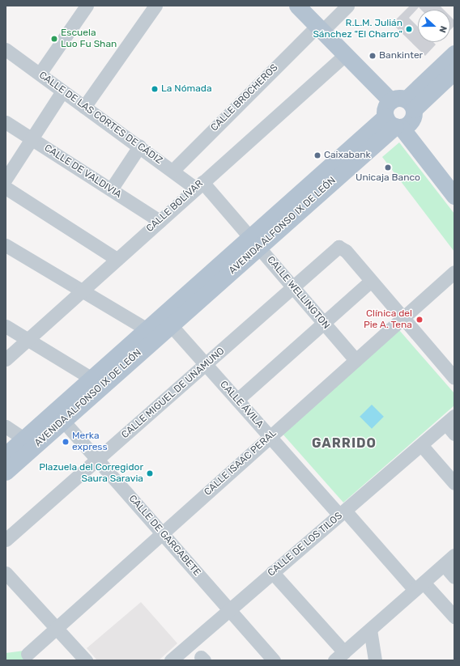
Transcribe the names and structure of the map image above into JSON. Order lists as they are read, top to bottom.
{
  "streets": {
    "main road": ["AVENIDA ALFONSO IX DE LEÓN"],
    "street": [
      "CALLE BROCHEROS",
      "CALLE DE LAS CORTES DE CÁDIZ",
      "CALLE DE VALDIVIA",
      "CALLE BOLÍVAR",
      "CALLE WELLINGTON",
      "CALLE MIGUEL DE UNAMUNO",
      "CALLE ÁVILA",
      "CALLE ISAAC PERAL",
      "CALLE DE GARGABETE",
      "CALLE DE LOS TILOS"
    ]
  },
  "crossings": [
    ["CALLE BROCHEROS", "CALLE DE LAS CORTES DE CÁDIZ"],
    ["CALLE DE LAS CORTES DE CÁDIZ", "CALLE BOLÍVAR"],
    ["CALLE DE LAS CORTES DE CÁDIZ", "CALLE WELLINGTON"],
    ["CALLE DE VALDIVIA", "CALLE BOLÍVAR"],
    ["CALLE BOLÍVAR", "CALLE WELLINGTON"],
    ["AVENIDA ALFONSO IX DE LEÓN", "CALLE WELLINGTON"],
    ["AVENIDA ALFONSO IX DE LEÓN", "CALLE ÁVILA"],
    ["AVENIDA ALFONSO IX DE LEÓN", "CALLE DE GARGABETE"],
    ["CALLE WELLINGTON", "CALLE MIGUEL DE UNAMUNO"],
    ["CALLE WELLINGTON", "CALLE ISAAC PERAL"],
    ["CALLE MIGUEL DE UNAMUNO", "CALLE ÁVILA"],
    ["CALLE MIGUEL DE UNAMUNO", "CALLE DE GARGABETE"],
    ["CALLE ÁVILA", "CALLE ISAAC PERAL"],
    ["CALLE ÁVILA", "CALLE DE LOS TILOS"],
    ["CALLE ISAAC PERAL", "CALLE DE GARGABETE"],
    ["CALLE DE GARGABETE", "CALLE DE LOS TILOS"]
  ],
  "districts": ["GARRIDO"],
  "places": [
    "R.L.M. Julián Sánchez \"El Charro\"",
    "Escuela Luo Fu Shan",
    "Bankinter",
    "La Nómada",
    "Caixabank",
    "Unicaja Banco",
    "Clínica del Pie A. Tena",
    "Merka express",
    "Plazuela del Corregidor Saura Saravia"
  ],
  "north": "right"
}
